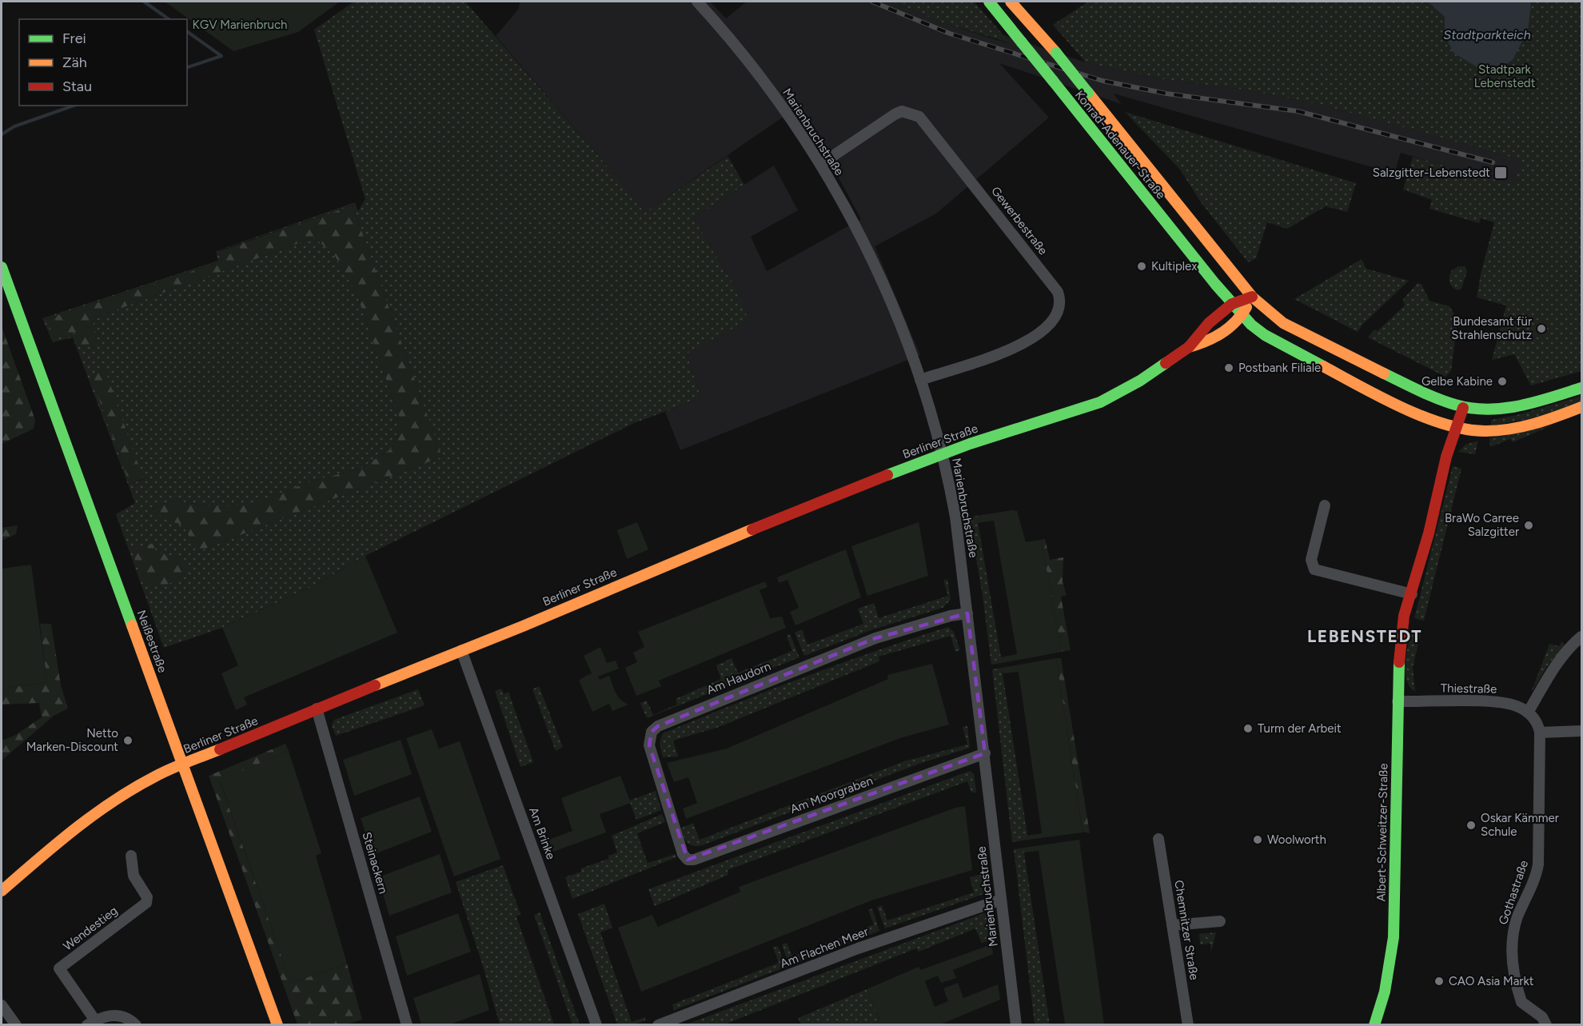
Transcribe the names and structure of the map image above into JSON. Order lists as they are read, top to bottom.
{
  "streets": {
    "street": [
      "Marienbruchstraße",
      "Konrad-Adenauer-Straße",
      "Gewerbestraße",
      "Berliner Straße",
      "Neißestraße",
      "Am Haudorn",
      "Thiestraße",
      "Am Moorgraben",
      "Albert-Schweitzer-Straße",
      "Am Brinke",
      "Steinackern",
      "Gothastraße",
      "Wendestieg",
      "Chemnitzer Straße",
      "Am Flachen Meer"
    ]
  },
  "crossings": [
    ["Marienbruchstraße", "Gewerbestraße"],
    ["Marienbruchstraße", "Berliner Straße"],
    ["Marienbruchstraße", "Am Haudorn"],
    ["Marienbruchstraße", "Am Moorgraben"],
    ["Marienbruchstraße", "Am Flachen Meer"],
    ["Konrad-Adenauer-Straße", "Berliner Straße"],
    ["Konrad-Adenauer-Straße", "Albert-Schweitzer-Straße"],
    ["Berliner Straße", "Neißestraße"],
    ["Berliner Straße", "Am Brinke"],
    ["Berliner Straße", "Steinackern"],
    ["Am Haudorn", "Am Moorgraben"],
    ["Thiestraße", "Albert-Schweitzer-Straße"]
  ],
  "districts": ["LEBENSTEDT"],
  "water": ["Stadtparkteich"],
  "parks": ["KGV Marienbruch", "Stadtpark Lebenstedt"],
  "places": {
    "transit": ["Salzgitter-Lebenstedt"],
    "other": [
      "Kultiplex",
      "Bundesamt für Strahlenschutz",
      "Postbank Filiale",
      "Gelbe Kabine",
      "BraWo Carree Salzgitter",
      "Turm der Arbeit",
      "Netto Marken-Discount",
      "Oskar Kämmer Schule",
      "Woolworth",
      "CAO Asia Markt"
    ]
  },
  "legend": ["Frei", "Zäh", "Stau"]
}
